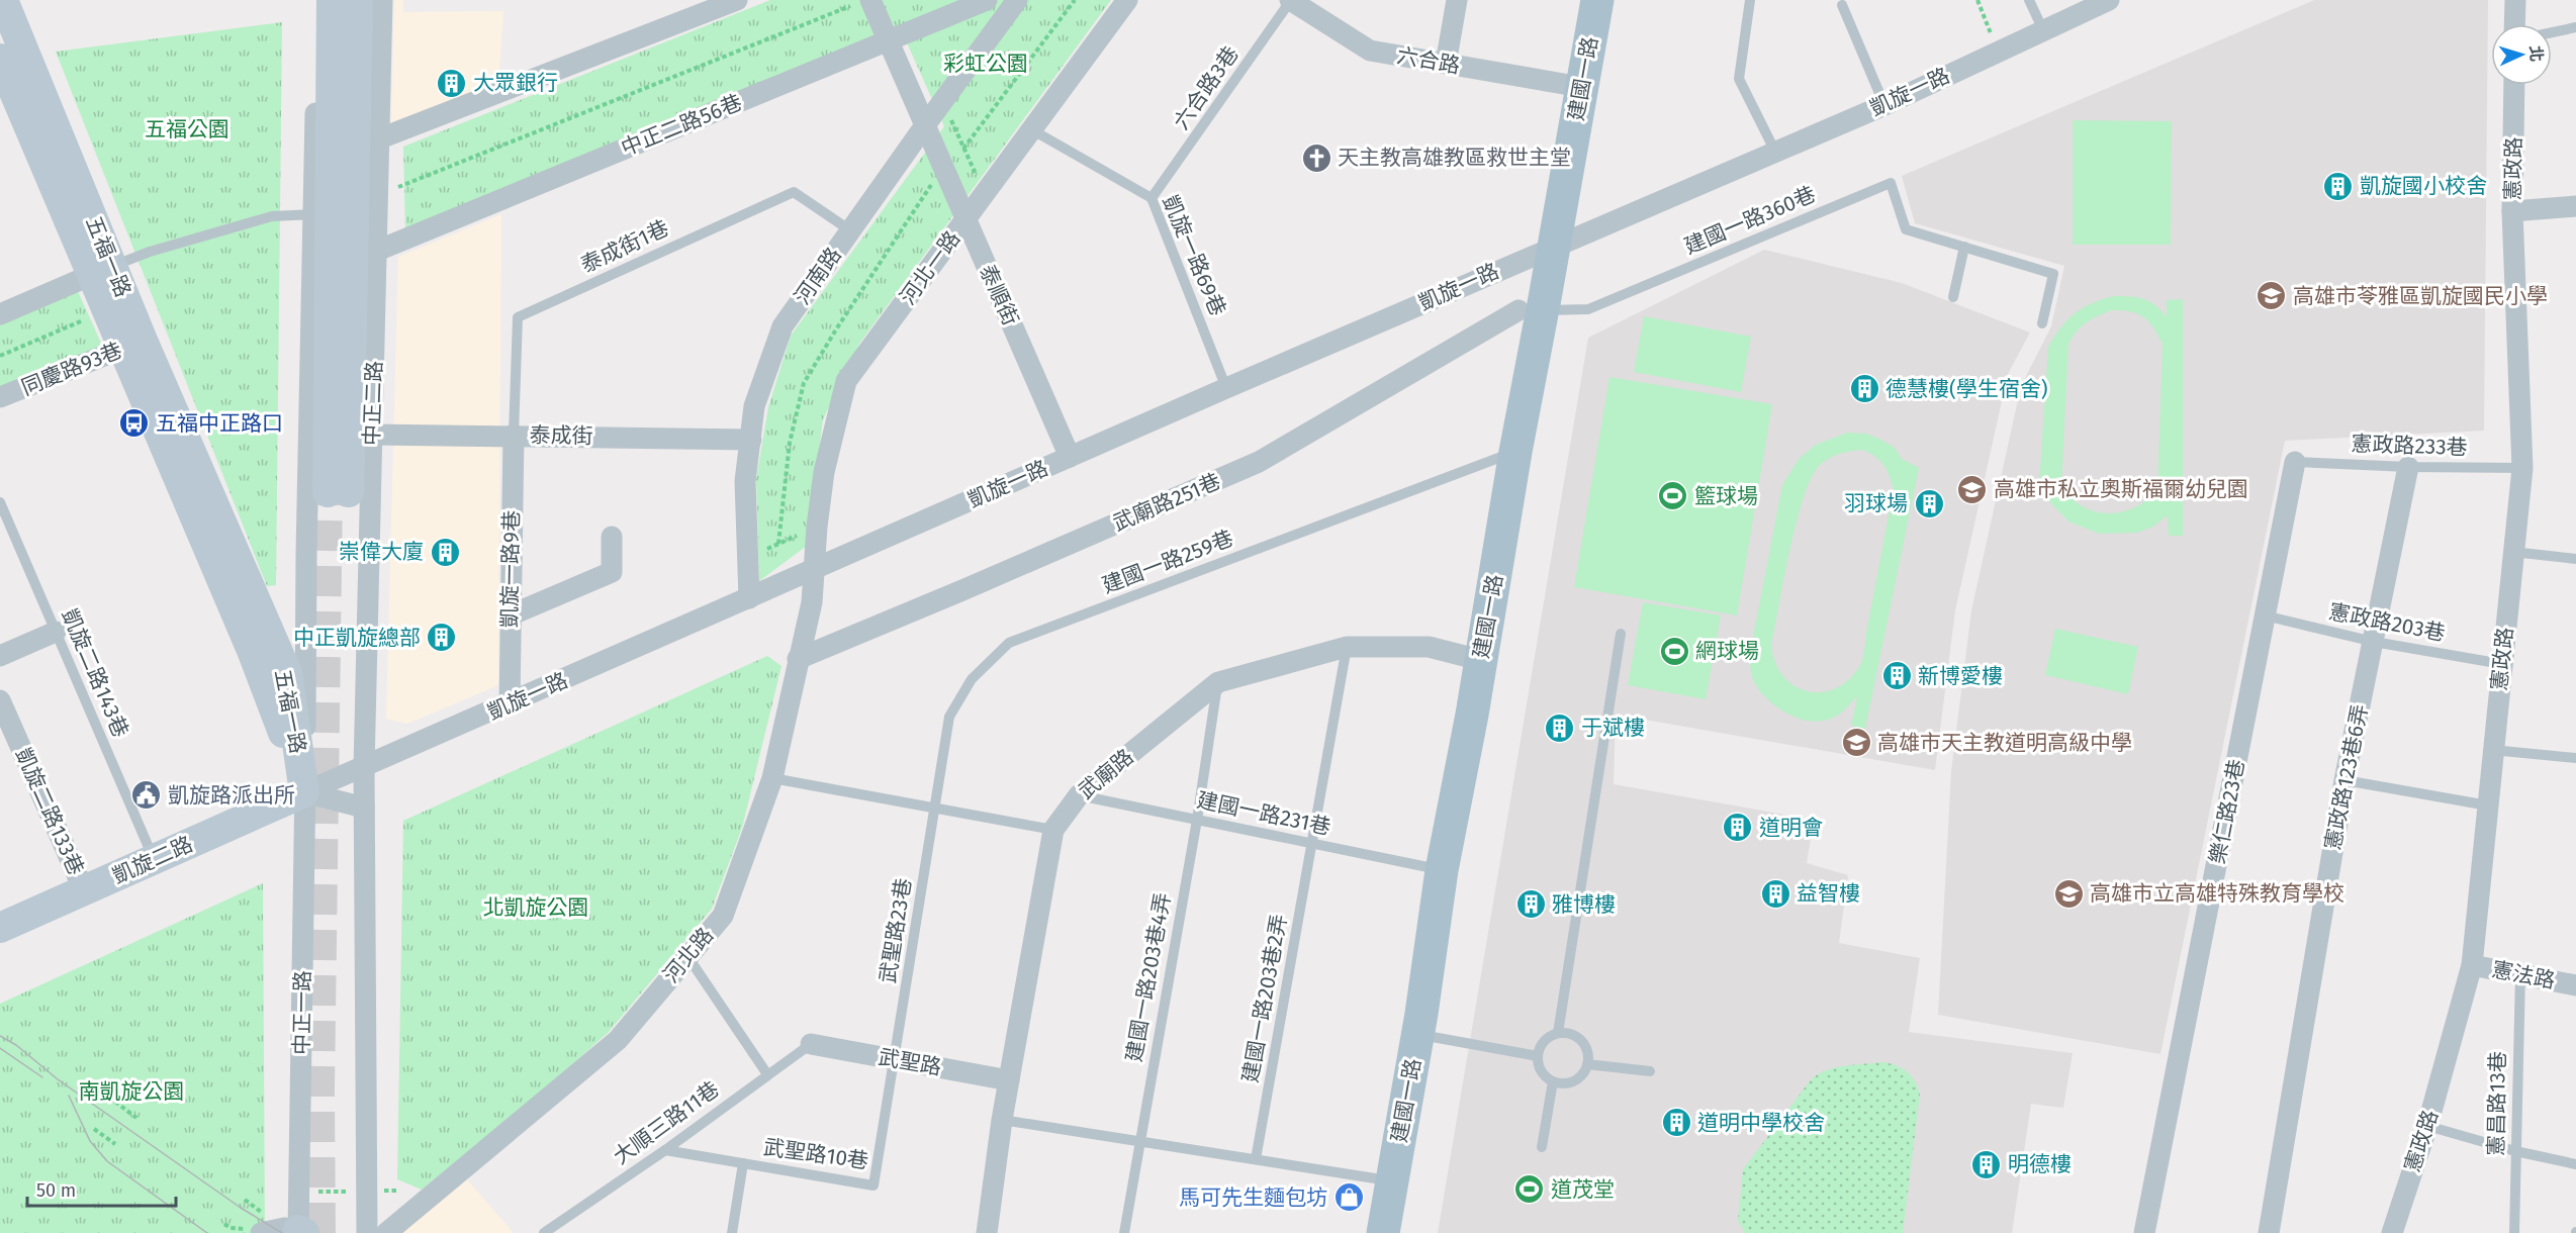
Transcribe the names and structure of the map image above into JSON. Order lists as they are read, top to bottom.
{
  "streets": {
    "main road": ["建國一路"],
    "street": [
      "六合路",
      "凱旋一路",
      "中正二路56巷",
      "憲政路",
      "五福一路",
      "河北一路",
      "河南路",
      "泰順街",
      "同慶路93巷",
      "中正二路",
      "泰成街",
      "武廟路251巷",
      "凱旋一路9巷",
      "武廟路",
      "憲政路123巷6弄",
      "凱旋二路133巷",
      "樂仁路23巷",
      "凱旋二路",
      "河北路",
      "憲法路",
      "中正一路",
      "武聖路"
    ],
    "lane": [
      "六合路3巷",
      "建國一路360巷",
      "泰成街1巷",
      "凱旋一路69巷",
      "憲政路233巷",
      "建國一路259巷",
      "憲政路203巷",
      "凱旋二路143巷",
      "建國一路231巷",
      "武聖路23巷",
      "建國一路203巷4弄",
      "建國一路203巷2弄",
      "憲昌路13巷",
      "大順三路11巷",
      "武聖路10巷"
    ]
  },
  "crossings": [
    ["六合路", "建國一路"],
    ["六合路", "六合路3巷"],
    ["建國一路", "凱旋一路"],
    ["建國一路", "建國一路360巷"],
    ["建國一路", "武廟路251巷"],
    ["建國一路", "建國一路259巷"],
    ["建國一路", "武廟路"],
    ["建國一路", "建國一路231巷"],
    ["六合路3巷", "凱旋一路69巷"],
    ["凱旋一路", "凱旋一路69巷"],
    ["凱旋一路", "五福一路"],
    ["凱旋一路", "河北一路"],
    ["凱旋一路", "河南路"],
    ["凱旋一路", "泰順街"],
    ["凱旋一路", "中正二路"],
    ["凱旋一路", "凱旋一路9巷"],
    ["凱旋一路", "凱旋二路"],
    ["凱旋一路", "河北路"],
    ["凱旋一路", "中正一路"],
    ["中正二路56巷", "泰順街"],
    ["中正二路56巷", "中正二路"],
    ["憲政路", "憲政路233巷"],
    ["憲政路", "憲政路203巷"],
    ["憲政路", "憲法路"],
    ["建國一路360巷", "武廟路251巷"],
    ["泰成街1巷", "河南路"],
    ["泰成街1巷", "泰成街"],
    ["泰成街1巷", "凱旋一路9巷"],
    ["凱旋一路69巷", "河北一路"],
    ["五福一路", "同慶路93巷"],
    ["五福一路", "凱旋二路"],
    ["五福一路", "中正一路"],
    ["河北一路", "泰順街"],
    ["河北一路", "河北路"],
    ["河南路", "泰順街"],
    ["河南路", "泰成街"],
    ["中正二路", "泰成街"],
    ["泰成街", "凱旋一路9巷"],
    ["憲政路233巷", "憲政路123巷6弄"],
    ["憲政路233巷", "樂仁路23巷"],
    ["武廟路251巷", "河北路"],
    ["建國一路259巷", "武聖路23巷"],
    ["憲政路203巷", "憲政路123巷6弄"],
    ["憲政路203巷", "樂仁路23巷"],
    ["凱旋二路143巷", "凱旋二路"],
    ["武廟路", "建國一路231巷"],
    ["武廟路", "建國一路203巷4弄"],
    ["武廟路", "建國一路203巷2弄"],
    ["武廟路", "武聖路"],
    ["凱旋二路133巷", "凱旋二路"],
    ["建國一路231巷", "建國一路203巷4弄"],
    ["建國一路231巷", "建國一路203巷2弄"],
    ["凱旋二路", "中正一路"],
    ["武聖路23巷", "武聖路"],
    ["武聖路23巷", "武聖路10巷"],
    ["憲法路", "憲昌路13巷"],
    ["武聖路", "大順三路11巷"],
    ["武聖路", "武聖路10巷"],
    ["大順三路11巷", "武聖路10巷"]
  ],
  "parks": [
    "彩虹公園",
    "五福公園",
    "北凱旋公園",
    "南凱旋公園"
  ],
  "places": {
    "building": [
      "大眾銀行",
      "凱旋國小校舍",
      "德慧樓(學生宿舍)",
      "羽球場",
      "崇偉大廈",
      "中正凱旋總部",
      "新博愛樓",
      "于斌樓",
      "道明會",
      "益智樓",
      "雅博樓",
      "道明中學校舍",
      "明德樓"
    ],
    "church": ["天主教高雄教區救世主堂"],
    "school or university": [
      "高雄市苓雅區凱旋國民小學",
      "高雄市私立奧斯福爾幼兒園",
      "高雄市天主教道明高級中學",
      "高雄市立高雄特殊教育學校"
    ],
    "bus stop": ["五福中正路口"],
    "sports": ["籃球場", "網球場", "道茂堂"],
    "public building": ["凱旋路派出所"],
    "shop": ["馬可先生麵包坊"]
  },
  "scale_bar": "50 m",
  "north": "right"
}
